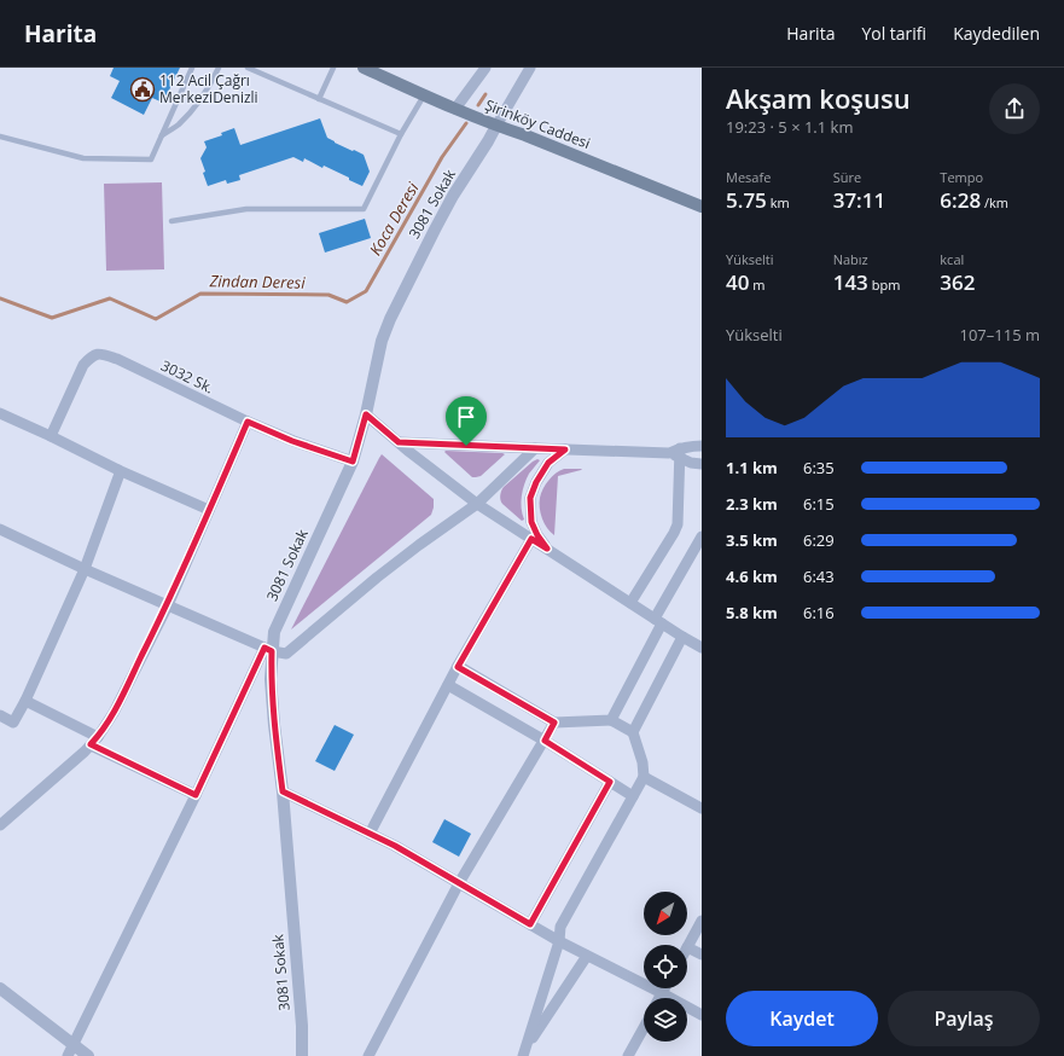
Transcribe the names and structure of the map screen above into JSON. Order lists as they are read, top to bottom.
{
  "streets": {
    "main road": ["Şirinköy Caddesi"],
    "street": ["3081 Sokak", "3032 Sk."]
  },
  "crossings": [
    ["Şirinköy Caddesi", "3081 Sokak"],
    ["3081 Sokak", "3032 Sk."]
  ],
  "water": ["Koca Deresi", "Zindan Deresi"],
  "places": {
    "public building": ["112 Acil Çağrı MerkeziDenizli"]
  },
  "north": "bottom left",
  "page": {
    "header": "Harita",
    "nav": ["Harita", "Yol tarifi", "Kaydedilen"],
    "heading": ["Akşam koşusu", "19:23 · 5 × 1.1 km"],
    "stats": [
      ["Mesafe", "5.75 km"],
      ["Süre", "37:11"],
      ["Tempo", "6:28 /km"],
      ["Yükselti", "40 m"],
      ["Nabız", "143 bpm"],
      ["kcal", "362"]
    ],
    "chart": ["Yükselti", "107–115 m"],
    "list": [
      {
        "name": "1.1 km",
        "note": "6:35"
      },
      {
        "name": "2.3 km",
        "note": "6:15"
      },
      {
        "name": "3.5 km",
        "note": "6:29"
      },
      {
        "name": "4.6 km",
        "note": "6:43"
      },
      {
        "name": "5.8 km",
        "note": "6:16"
      }
    ],
    "buttons": ["Kaydet", "Paylaş"]
  }
}
